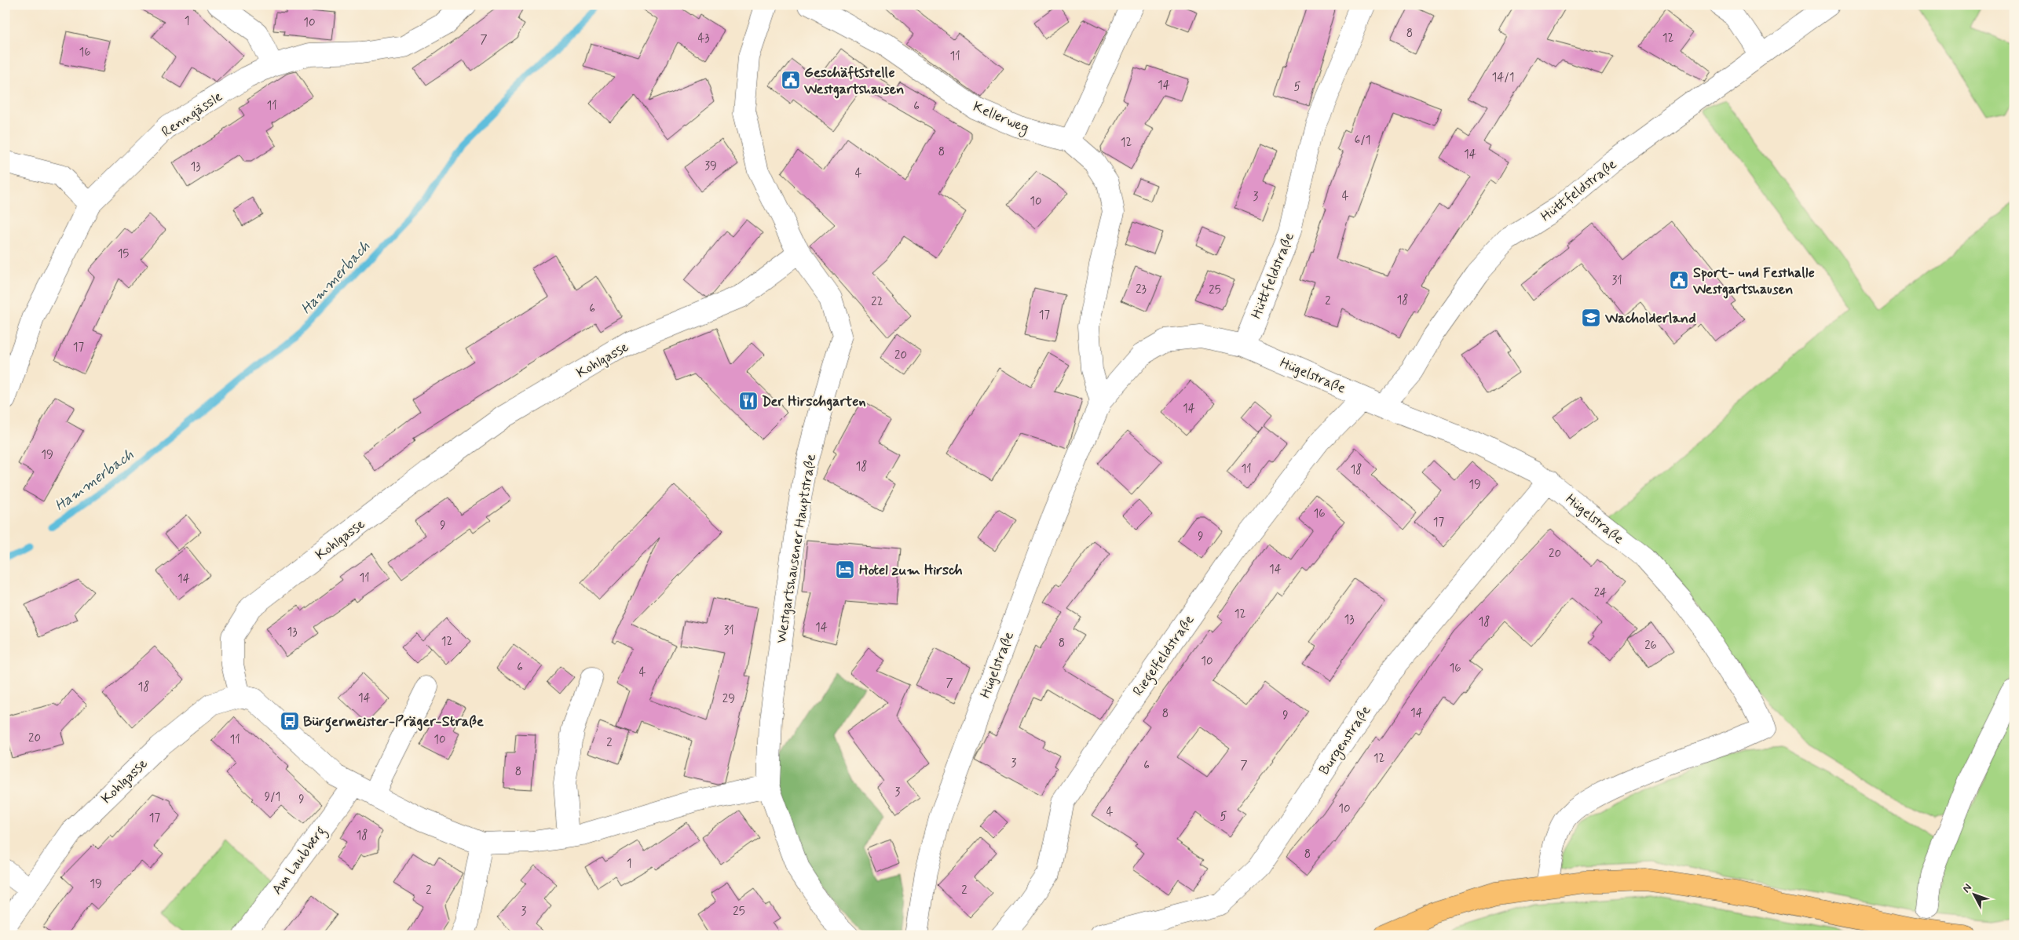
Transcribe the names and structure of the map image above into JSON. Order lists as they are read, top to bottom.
{
  "streets": {
    "street": [
      "Renngässle",
      "Kellerweg",
      "Hüttfeldstraße",
      "Kohlgasse",
      "Hügelstraße",
      "Westgartshausener Hauptstraße",
      "Riegelfeldstraße",
      "Burgenstraße",
      "Am Laubberg"
    ]
  },
  "crossings": [
    ["Hüttfeldstraße", "Hügelstraße"],
    ["Kohlgasse", "Westgartshausener Hauptstraße"],
    ["Hügelstraße", "Riegelfeldstraße"],
    ["Hügelstraße", "Burgenstraße"]
  ],
  "water": ["Hammerbach"],
  "places": {
    "public building": ["Geschäftsstelle Westgartshausen", "Sport- und Festhalle Westgartshausen"],
    "school or university": ["Wacholderland"],
    "restaurant": ["Der Hirschgarten"],
    "hotel": ["Hotel zum Hirsch"],
    "bus stop": ["Bürgermeister-Präger-Straße"]
  },
  "house_numbers": [
    "1",
    "10",
    "8",
    "43",
    "12",
    "7",
    "16",
    "11",
    "14/1",
    "14",
    "5",
    "11",
    "6",
    "6/1",
    "12",
    "8",
    "14",
    "39",
    "13",
    "4",
    "4",
    "3",
    "10",
    "15",
    "31",
    "23",
    "25",
    "18",
    "2",
    "22",
    "6",
    "17",
    "17",
    "20",
    "14",
    "19",
    "18",
    "11",
    "18",
    "19",
    "16",
    "17",
    "9",
    "9",
    "20",
    "14",
    "11",
    "14",
    "24",
    "12",
    "13",
    "18",
    "14",
    "31",
    "13",
    "12",
    "8",
    "26",
    "10",
    "6",
    "16",
    "4",
    "7",
    "18",
    "14",
    "29",
    "14",
    "8",
    "9",
    "20",
    "11",
    "10",
    "2",
    "12",
    "3",
    "6",
    "7",
    "8",
    "3",
    "9/1",
    "9",
    "10",
    "4",
    "5",
    "17",
    "18",
    "8",
    "1",
    "19",
    "2",
    "2",
    "3",
    "25"
  ],
  "north": "top left"
}
